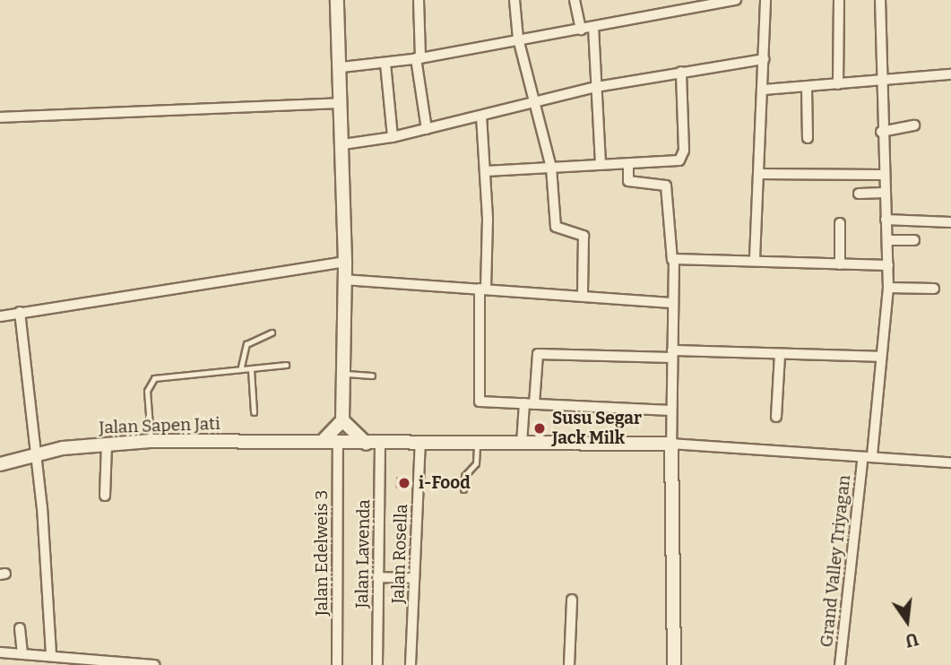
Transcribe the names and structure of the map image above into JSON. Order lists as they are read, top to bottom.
{
  "streets": {
    "street": [
      "Jalan Sapen Jati",
      "Jalan Edelweis 3",
      "Jalan Lavenda",
      "Jalan Rosella",
      "Grand Valley Triyagan"
    ]
  },
  "crossings": [
    ["Jalan Sapen Jati", "Jalan Edelweis 3"],
    ["Jalan Sapen Jati", "Jalan Lavenda"],
    ["Jalan Sapen Jati", "Jalan Rosella"]
  ],
  "places": ["Susu Segar Jack Milk", "i-Food"],
  "north": "bottom"
}
